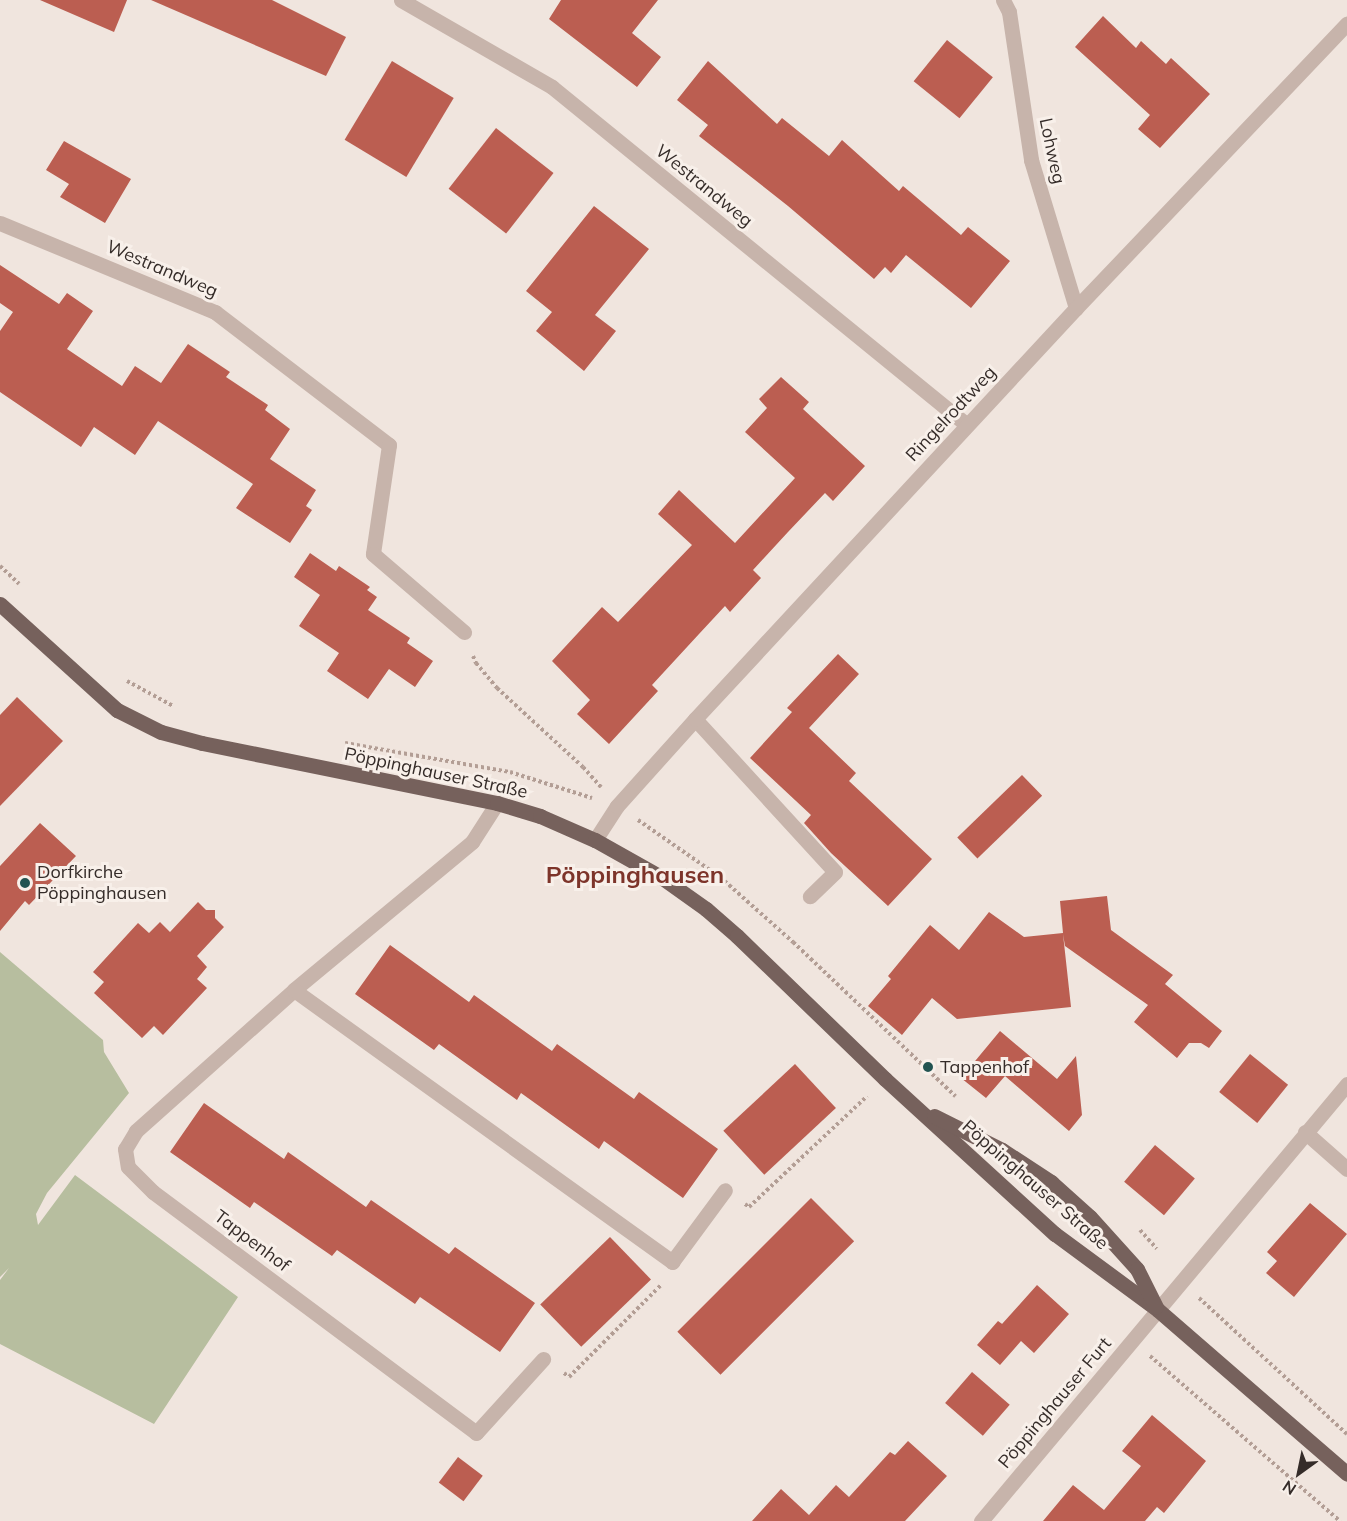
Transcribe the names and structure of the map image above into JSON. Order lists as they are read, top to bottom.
{
  "streets": {
    "main road": ["Pöppinghauser Straße"],
    "street": [
      "Lohweg",
      "Westrandweg",
      "Ringelrodtweg",
      "Tappenhof",
      "Pöppinghauser Furt"
    ]
  },
  "crossings": [
    ["Lohweg", "Ringelrodtweg"],
    ["Westrandweg", "Ringelrodtweg"],
    ["Ringelrodtweg", "Pöppinghauser Straße"],
    ["Pöppinghauser Straße", "Tappenhof"],
    ["Pöppinghauser Straße", "Pöppinghauser Furt"]
  ],
  "districts": ["Pöppinghausen"],
  "places": ["Dorfkirche Pöppinghausen", "Tappenhof"],
  "north": "bottom left"
}
